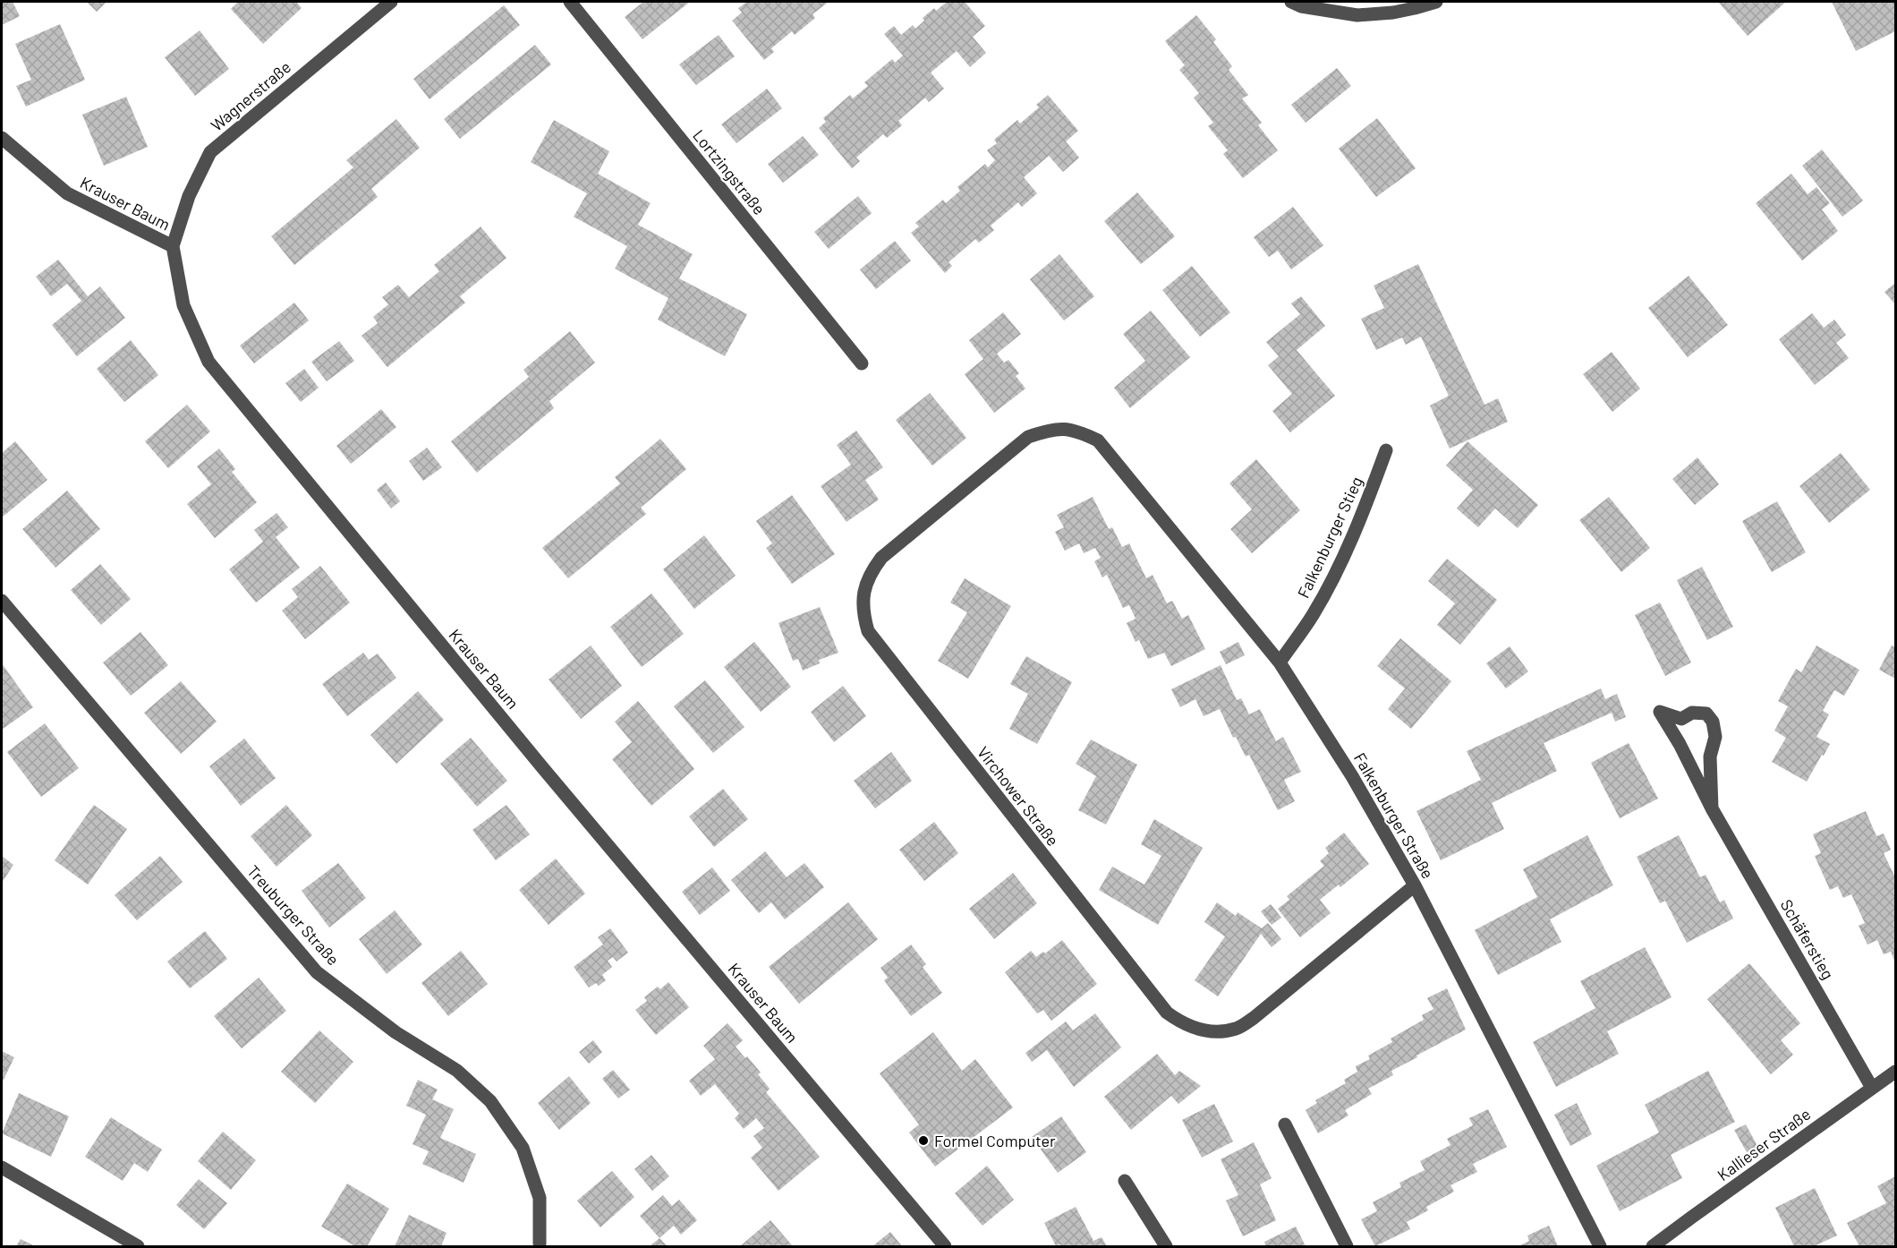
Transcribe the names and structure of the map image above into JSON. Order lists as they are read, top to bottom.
{
  "streets": {
    "street": [
      "Wagnerstraße",
      "Lortzingstraße",
      "Krauser Baum",
      "Falkenburger Stieg",
      "Virchower Straße",
      "Falkenburger Straße",
      "Treuburger Straße",
      "Schäferstieg",
      "Kallieser Straße"
    ]
  },
  "crossings": [
    ["Wagnerstraße", "Krauser Baum"],
    ["Falkenburger Stieg", "Falkenburger Straße"],
    ["Virchower Straße", "Falkenburger Straße"],
    ["Schäferstieg", "Kallieser Straße"]
  ],
  "places": ["Formel Computer"]
}
